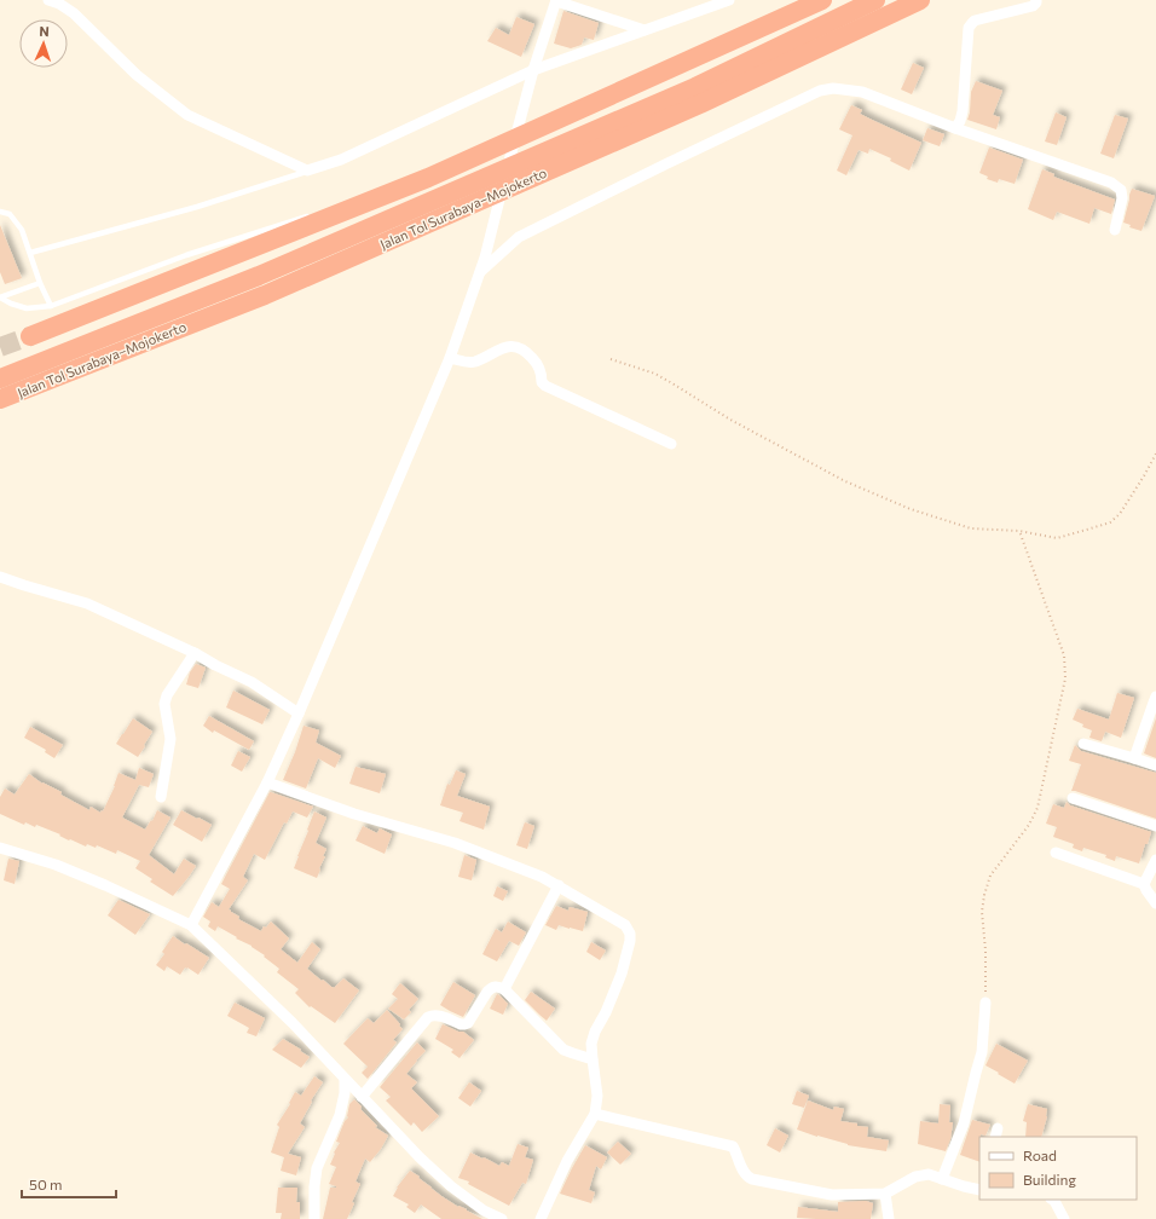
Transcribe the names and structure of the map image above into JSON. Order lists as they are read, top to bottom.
{
  "streets": {
    "highway": ["Jalan Tol Surabaya–Mojokerto"]
  },
  "legend": ["Road", "Building"],
  "scale_bar": "50 m",
  "north": "top"
}
